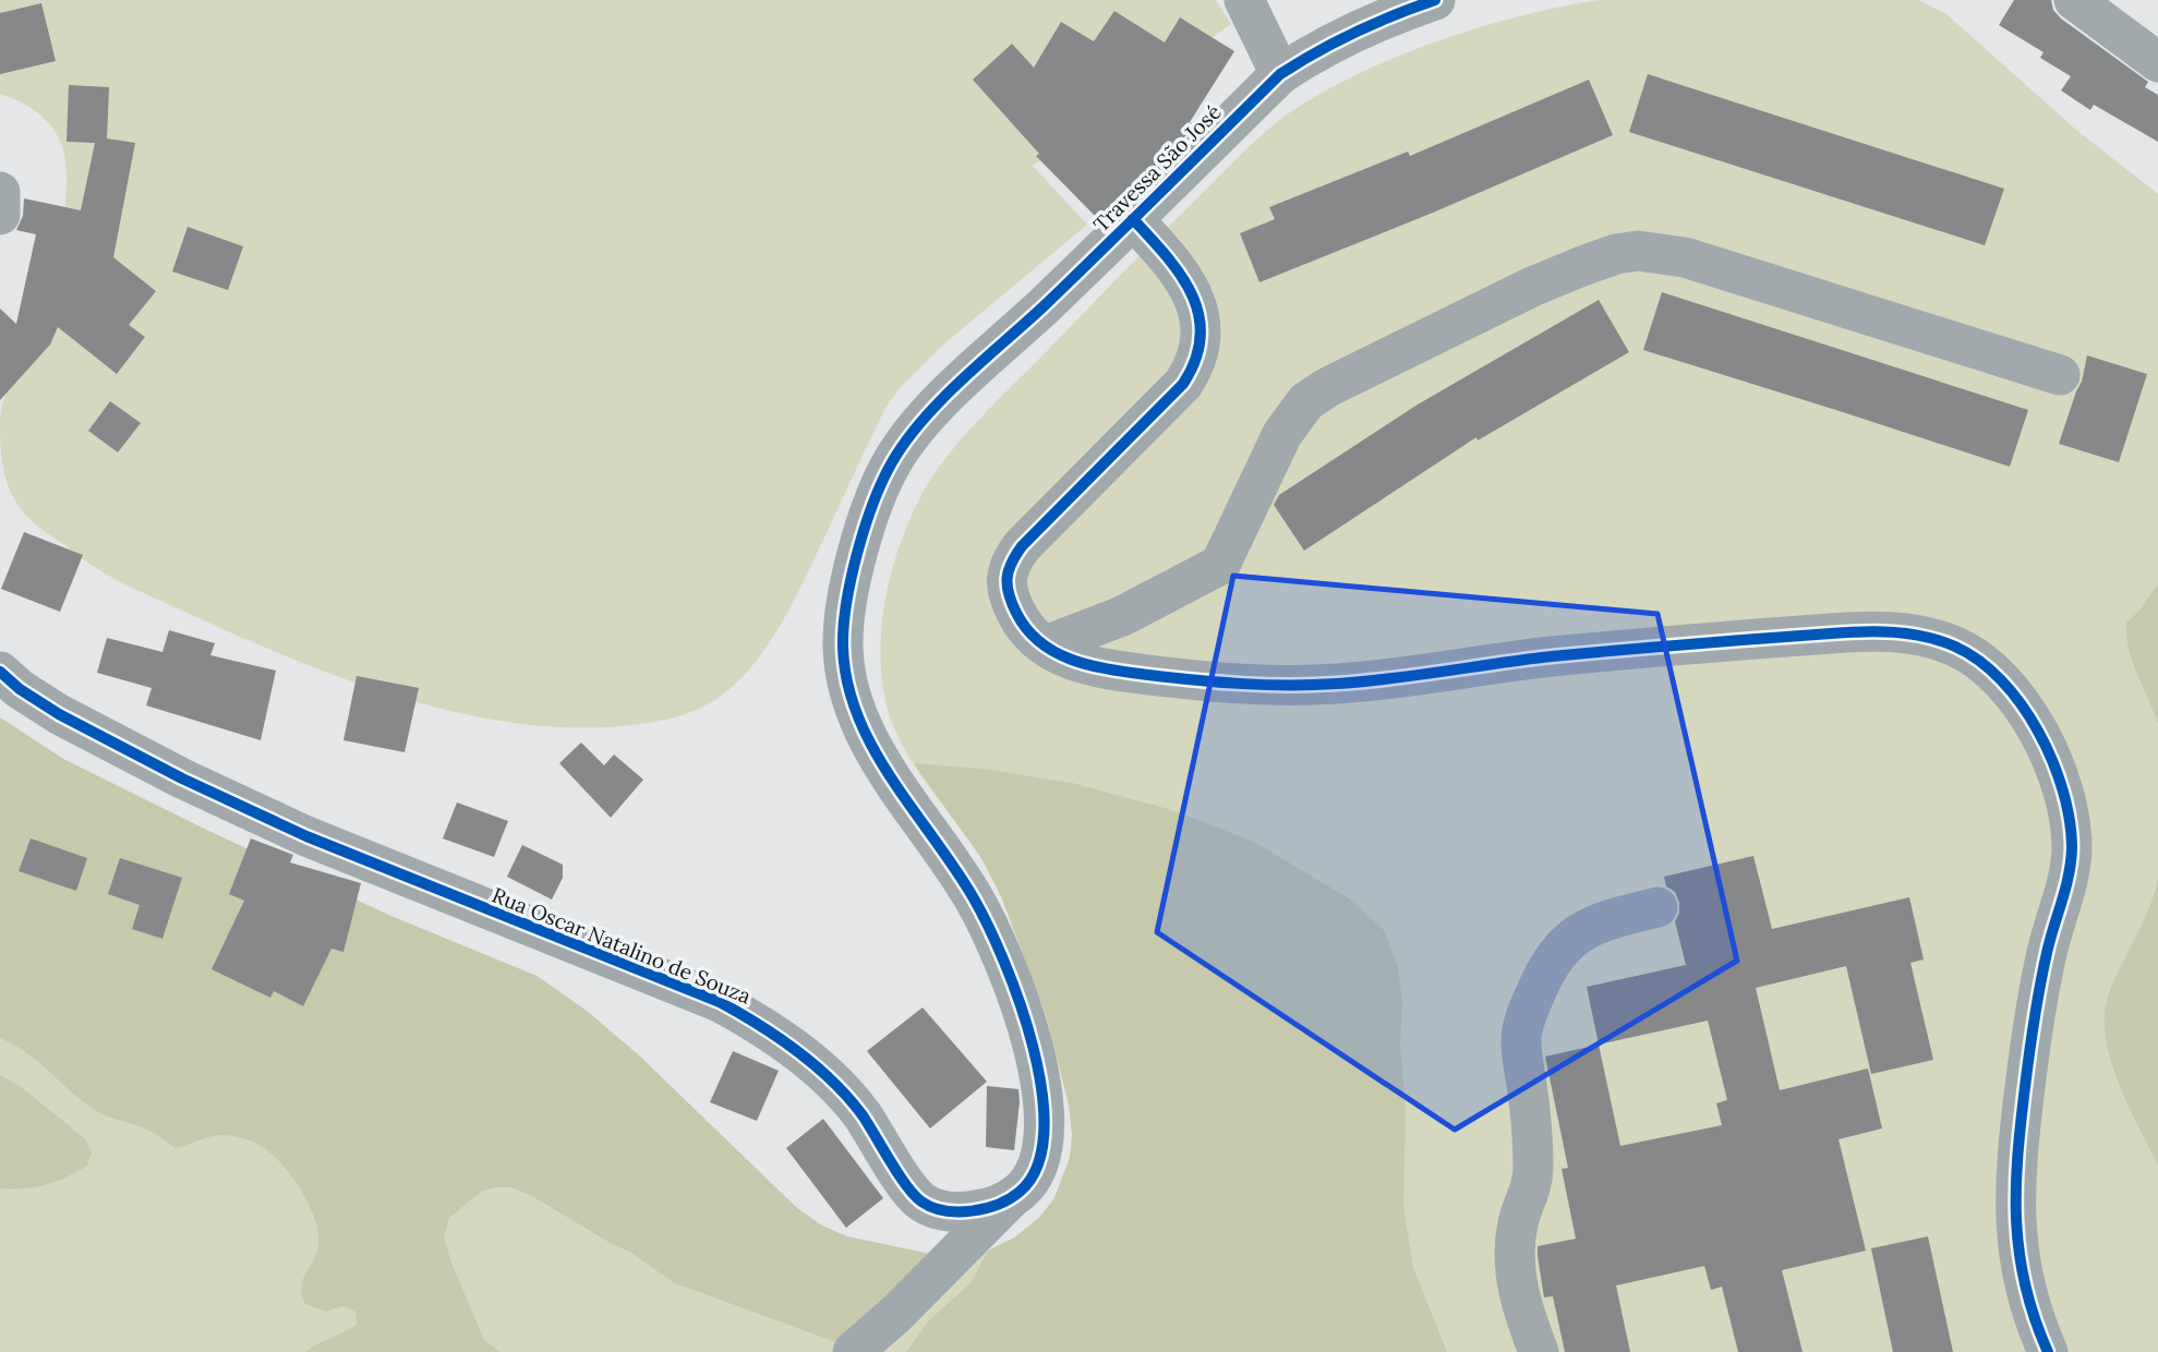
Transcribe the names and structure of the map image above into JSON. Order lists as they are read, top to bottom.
{
  "streets": {
    "street": ["Travessa São José", "Rua Oscar Natalino de Souza"]
  },
  "crossings": [
    ["Travessa São José", "Rua Oscar Natalino de Souza"]
  ]
}
